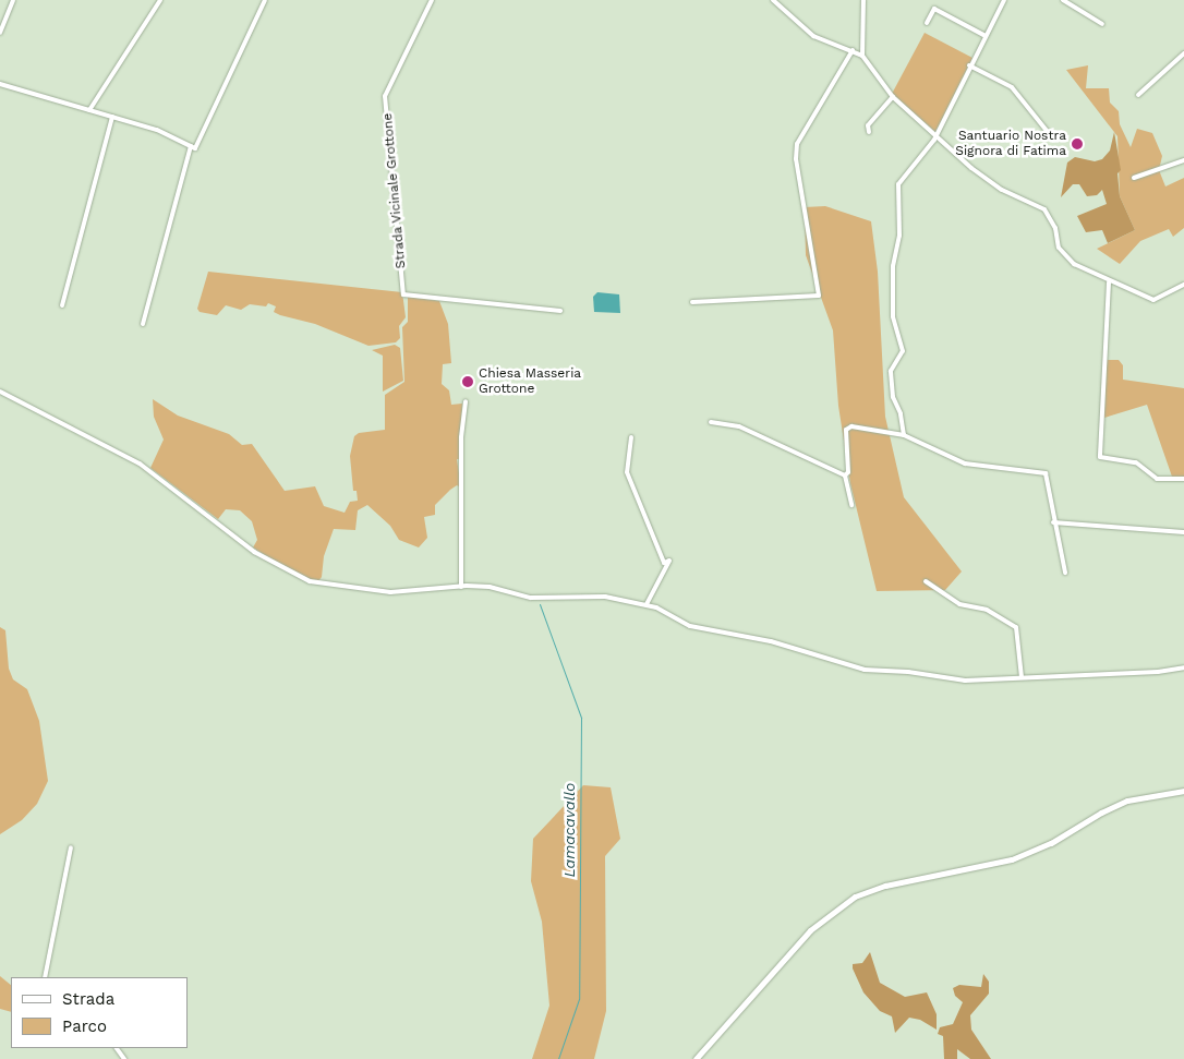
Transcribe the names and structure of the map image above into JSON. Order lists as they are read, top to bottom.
{
  "streets": {
    "street": ["Strada Vicinale Grottone"]
  },
  "water": ["Lamacavallo"],
  "places": ["Santuario Nostra Signora di Fatima", "Chiesa Masseria Grottone"],
  "legend": ["Strada", "Parco"]
}
